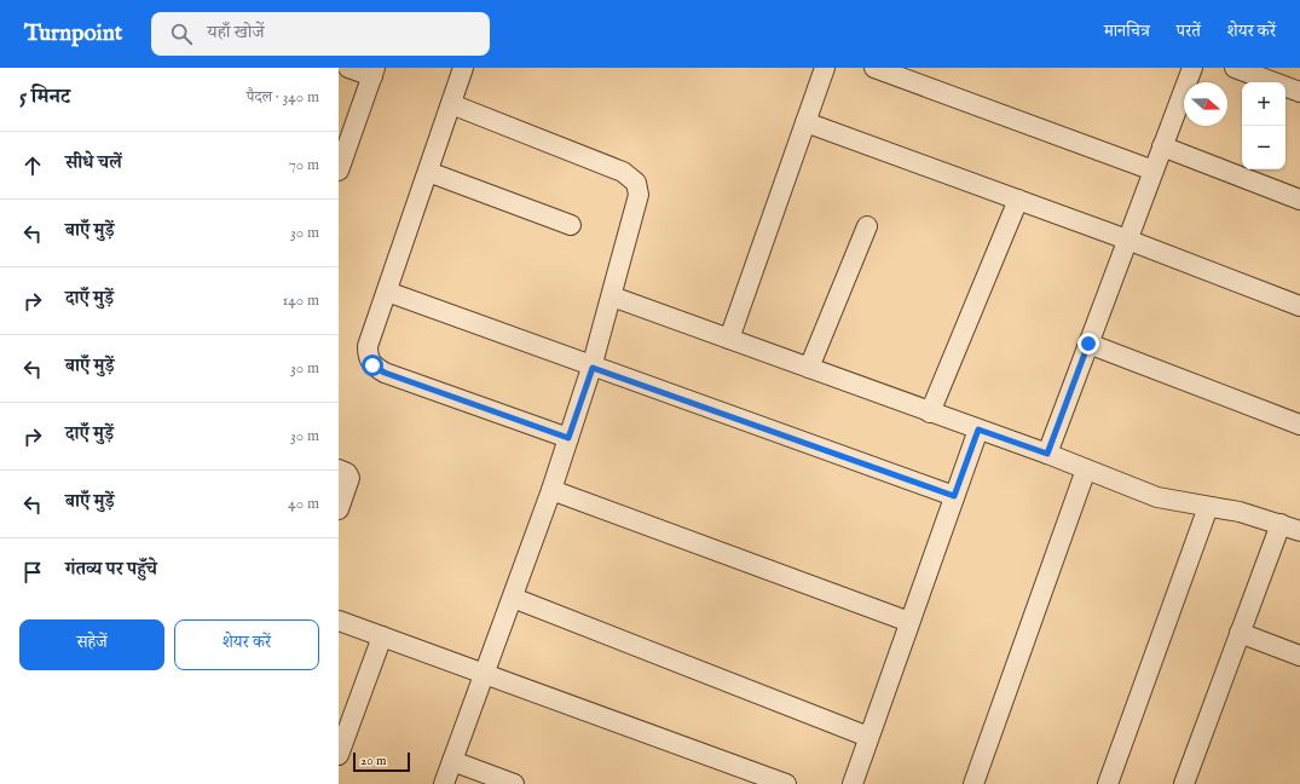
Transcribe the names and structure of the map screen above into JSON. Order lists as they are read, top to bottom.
{
  "scale_bar": "20 m",
  "north": "right",
  "page": {
    "header": "Turnpoint",
    "search": "यहाँ खोजें",
    "nav": ["मानचित्र", "परतें", "शेयर करें"],
    "heading": ["5 मिनट", "पैदल · 340 m"],
    "map_buttons": ["+", "−"],
    "list": [
      ["सीधे चलें", "70 m"],
      ["बाएँ मुड़ें", "30 m"],
      ["दाएँ मुड़ें", "140 m"],
      ["बाएँ मुड़ें", "30 m"],
      ["दाएँ मुड़ें", "30 m"],
      ["बाएँ मुड़ें", "40 m"],
      "गंतव्य पर पहुँचे"
    ],
    "buttons": ["सहेजें", "शेयर करें"],
    "scale": "20 m"
  }
}
